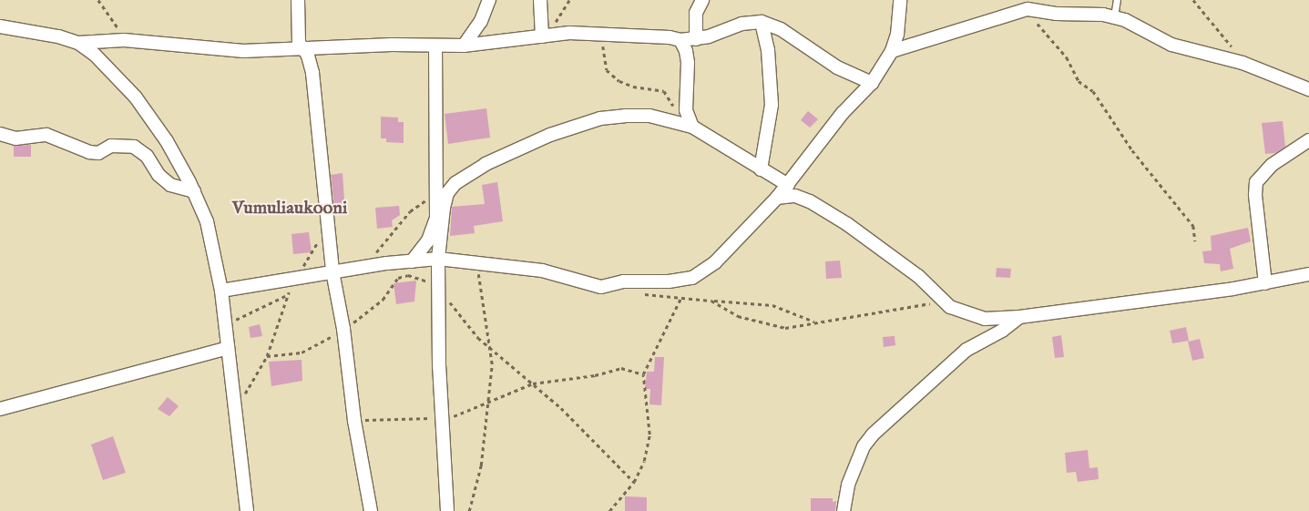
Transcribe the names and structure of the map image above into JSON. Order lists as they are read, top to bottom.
{
  "districts": ["Vumuliaukooni"]
}
